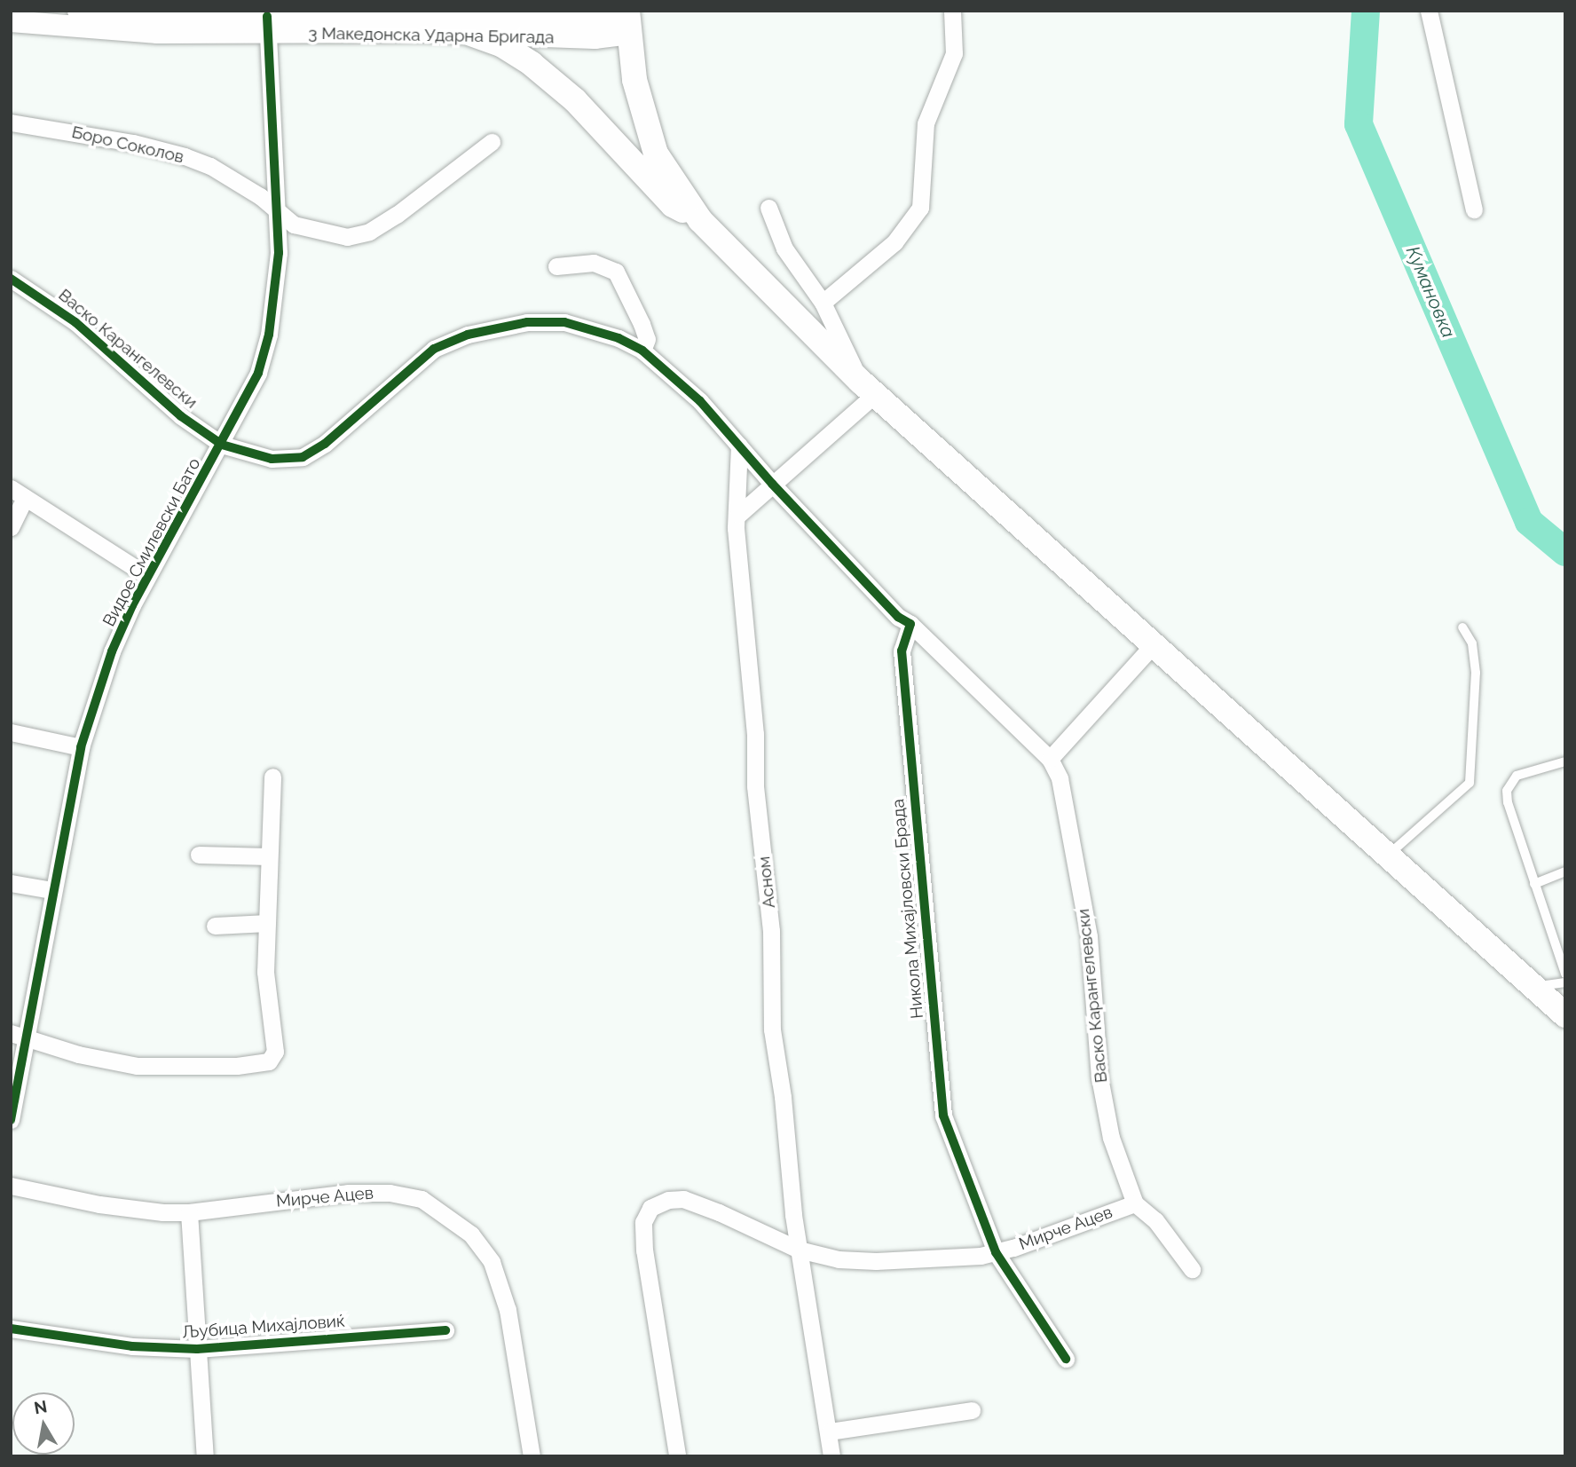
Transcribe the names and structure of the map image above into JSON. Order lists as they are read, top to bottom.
{
  "streets": {
    "street": [
      "3 Македонска Ударна Бригада",
      "Боро Соколов",
      "Васко Карангелевски",
      "Видое Смилевски Бато",
      "Асном",
      "Никола Михајловски Брада",
      "Мирче Ацев",
      "Љубица Михајловиќ"
    ]
  },
  "crossings": [
    ["3 Македонска Ударна Бригада", "Видое Смилевски Бато"],
    ["Боро Соколов", "Видое Смилевски Бато"],
    ["Васко Карангелевски", "Видое Смилевски Бато"],
    ["Васко Карангелевски", "Асном"],
    ["Васко Карангелевски", "Никола Михајловски Брада"],
    ["Васко Карангелевски", "Мирче Ацев"],
    ["Асном", "Мирче Ацев"],
    ["Никола Михајловски Брада", "Мирче Ацев"]
  ],
  "water": ["Кумановка"],
  "north": "top"
}
